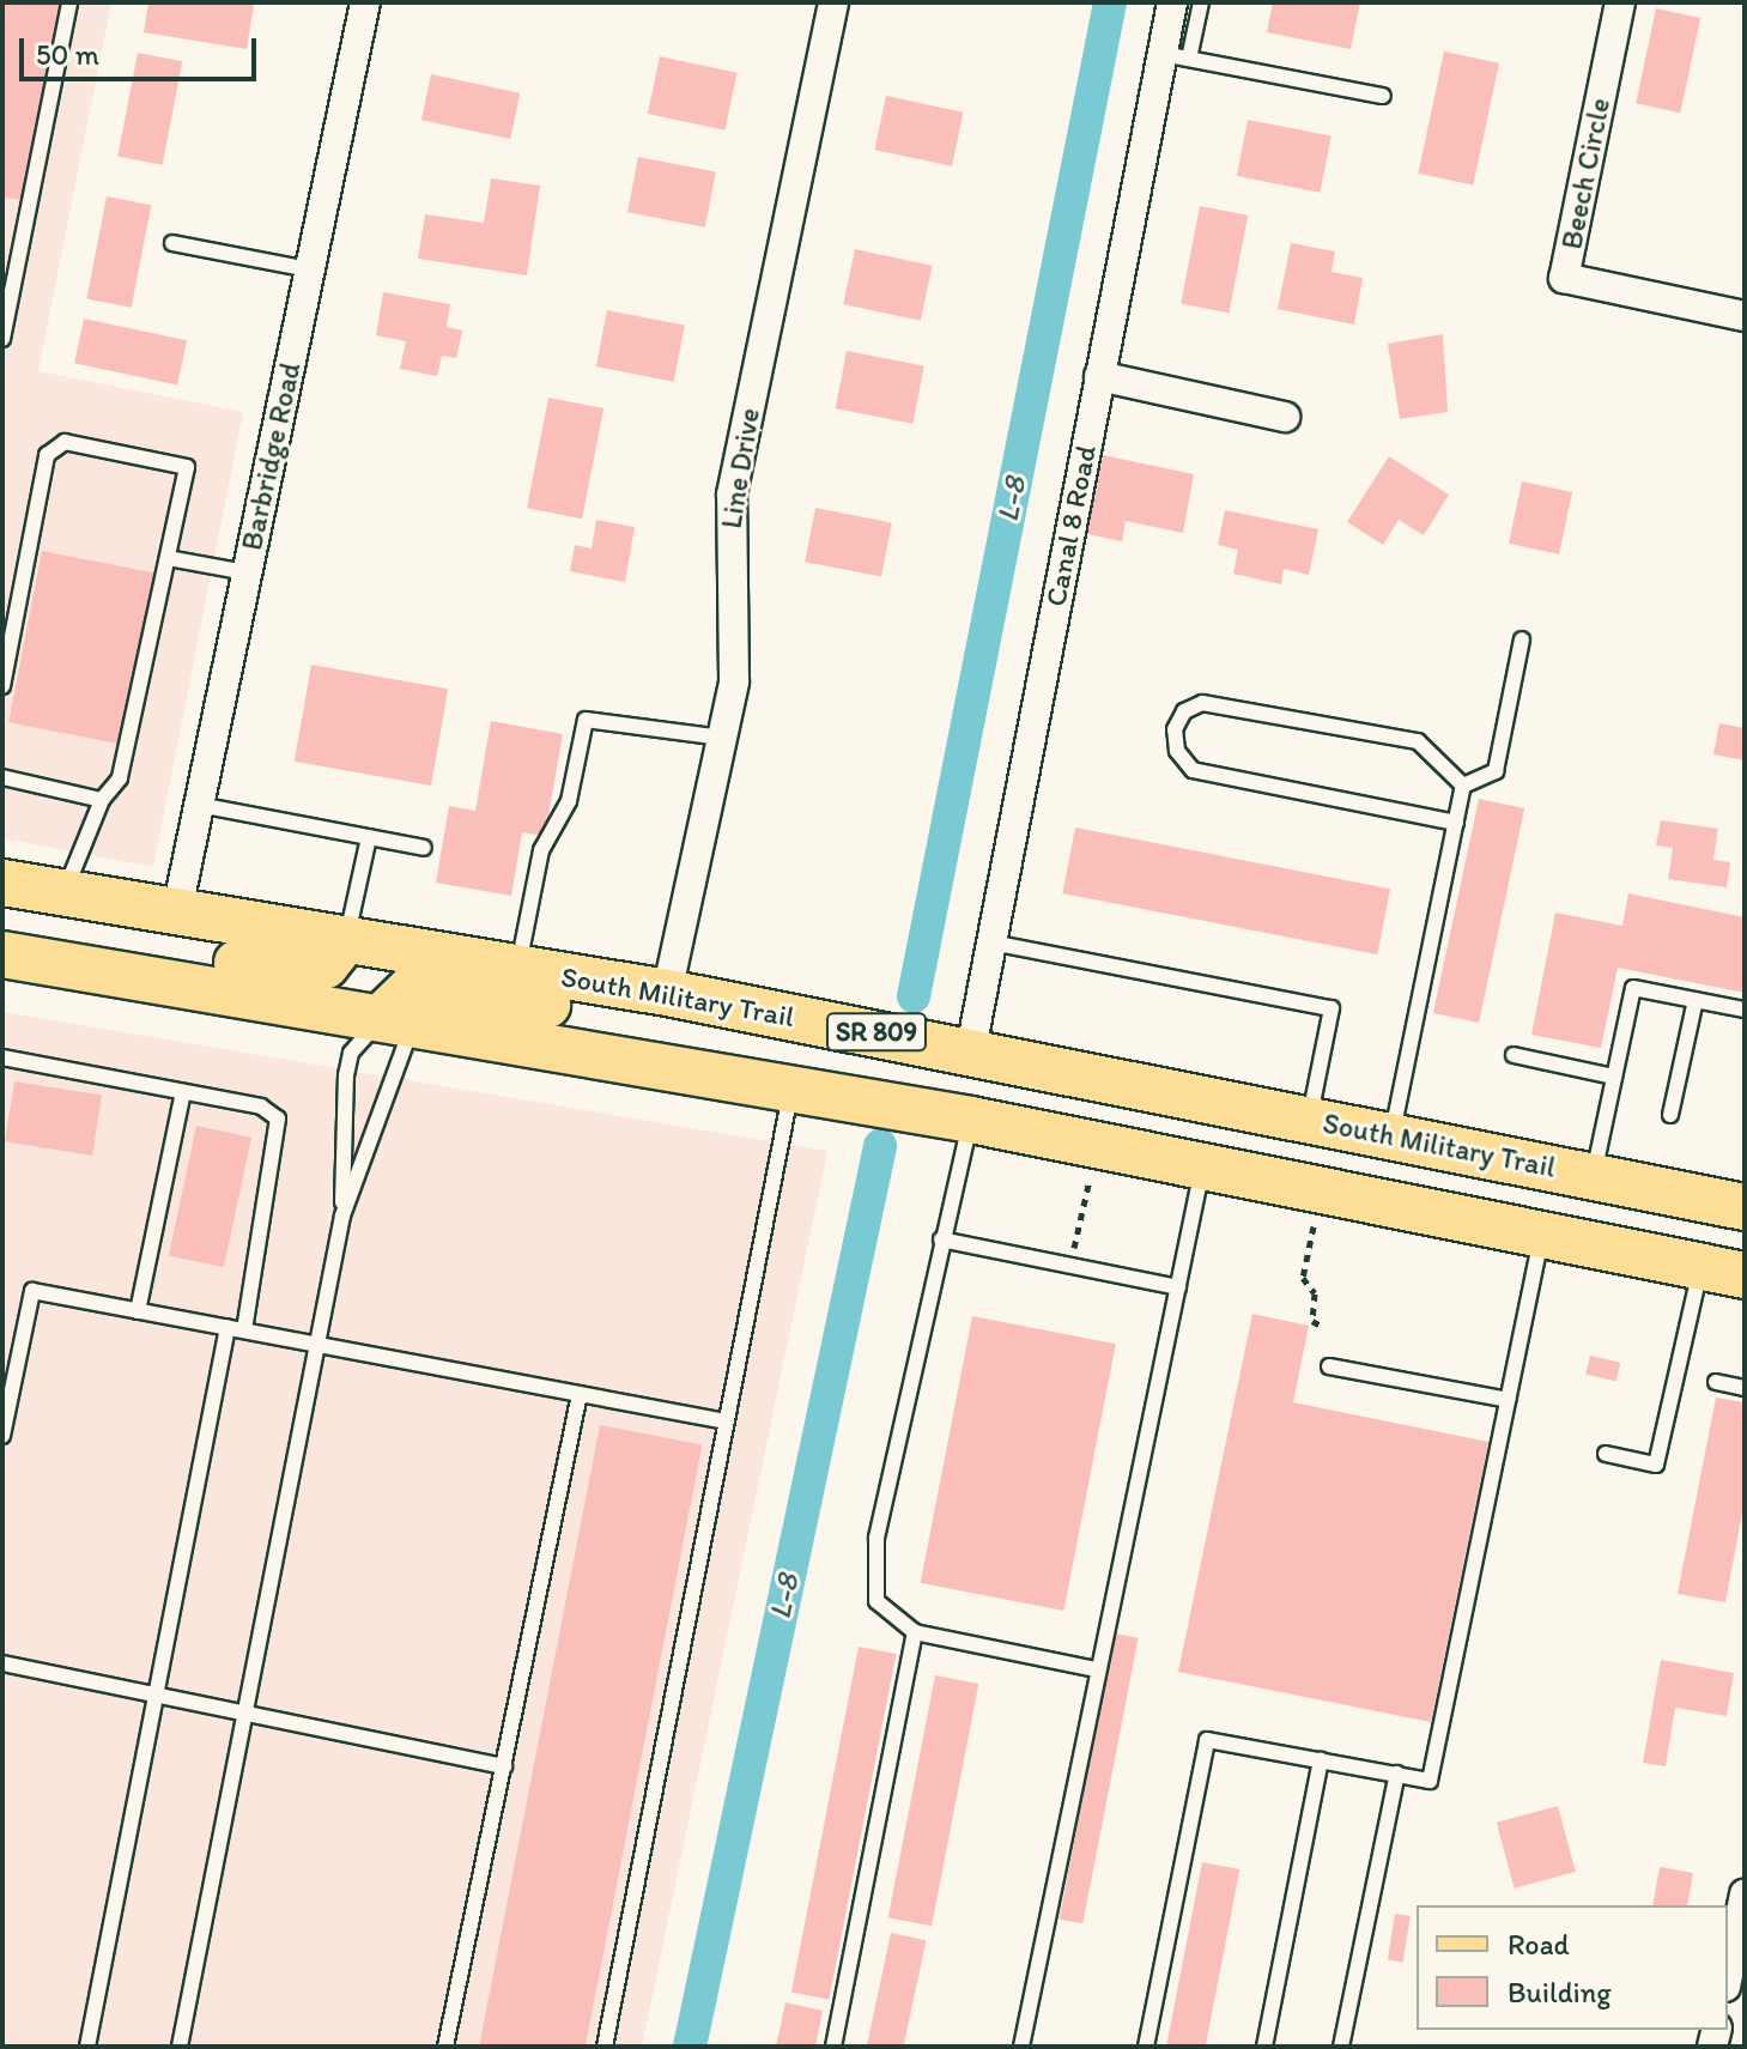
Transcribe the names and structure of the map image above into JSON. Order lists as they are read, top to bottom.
{
  "streets": {
    "main road": ["South Military Trail", "SR 809"],
    "street": [
      "Beech Circle",
      "Barbridge Road",
      "Line Drive",
      "Canal 8 Road"
    ]
  },
  "crossings": [
    ["Barbridge Road", "South Military Trail"],
    ["Line Drive", "South Military Trail"],
    ["Canal 8 Road", "South Military Trail"]
  ],
  "water": ["L-8"],
  "legend": ["Road", "Building"],
  "scale_bar": "50 m"
}
